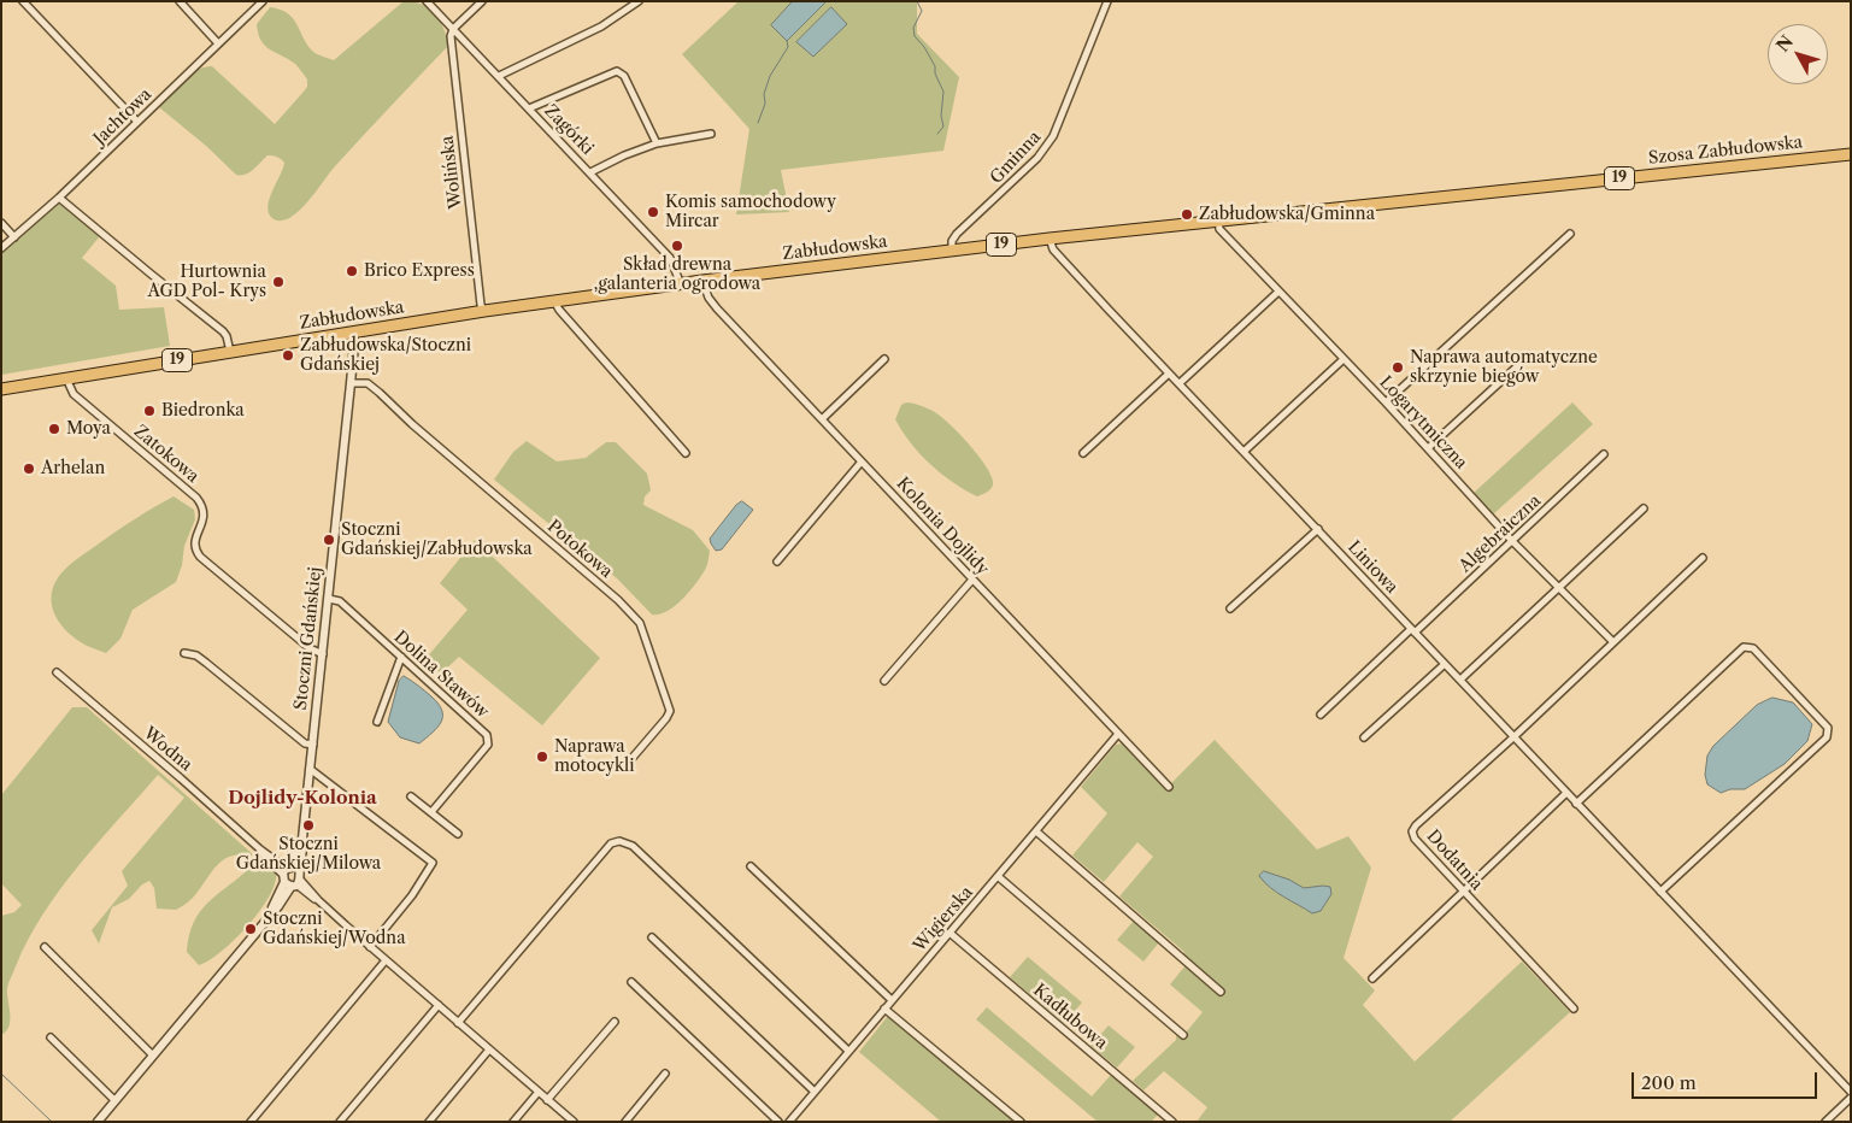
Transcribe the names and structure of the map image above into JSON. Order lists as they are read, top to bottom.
{
  "streets": {
    "highway": ["Szosa Zabłudowska", "19", "Zabłudowska"],
    "street": [
      "Jachtowa",
      "Zagórki",
      "Gminna",
      "Wolińska",
      "Logarytmiczna",
      "Zatokowa",
      "Kolonia Dojlidy",
      "Algebraiczna",
      "Potokowa",
      "Liniowa",
      "Stoczni Gdańskiej",
      "Dolina Stawów",
      "Wodna",
      "Dodatnia",
      "Wigierska",
      "Kadłubowa"
    ]
  },
  "crossings": [
    ["Zagórki", "Wolińska"],
    ["Zagórki", "Zabłudowska"],
    ["Szosa Zabłudowska", "Zabłudowska"],
    ["Gminna", "Zabłudowska"],
    ["Wolińska", "Zabłudowska"],
    ["Zabłudowska", "Logarytmiczna"],
    ["Zabłudowska", "Zatokowa"],
    ["Zabłudowska", "Kolonia Dojlidy"],
    ["Zabłudowska", "Liniowa"],
    ["Zabłudowska", "Stoczni Gdańskiej"],
    ["Logarytmiczna", "Algebraiczna"],
    ["Zatokowa", "Stoczni Gdańskiej"],
    ["Kolonia Dojlidy", "Wigierska"],
    ["Algebraiczna", "Liniowa"],
    ["Potokowa", "Stoczni Gdańskiej"],
    ["Liniowa", "Dodatnia"],
    ["Stoczni Gdańskiej", "Dolina Stawów"],
    ["Stoczni Gdańskiej", "Wodna"],
    ["Wigierska", "Kadłubowa"]
  ],
  "districts": ["Dojlidy-Kolonia"],
  "places": [
    "Komis samochodowy Mircar",
    "Zabłudowska/Gminna",
    "Skład drewna ,galanteria ogrodowa",
    "Brico Express",
    "Hurtownia AGD Pol- Krys",
    "Zabłudowska/Stoczni Gdańskiej",
    "Naprawa automatyczne skrzynie biegów",
    "Biedronka",
    "Moya",
    "Arhelan",
    "Stoczni Gdańskiej/Zabłudowska",
    "Naprawa motocykli",
    "Stoczni Gdańskiej/Milowa",
    "Stoczni Gdańskiej/Wodna"
  ],
  "scale_bar": "200 m",
  "north": "top left"
}
